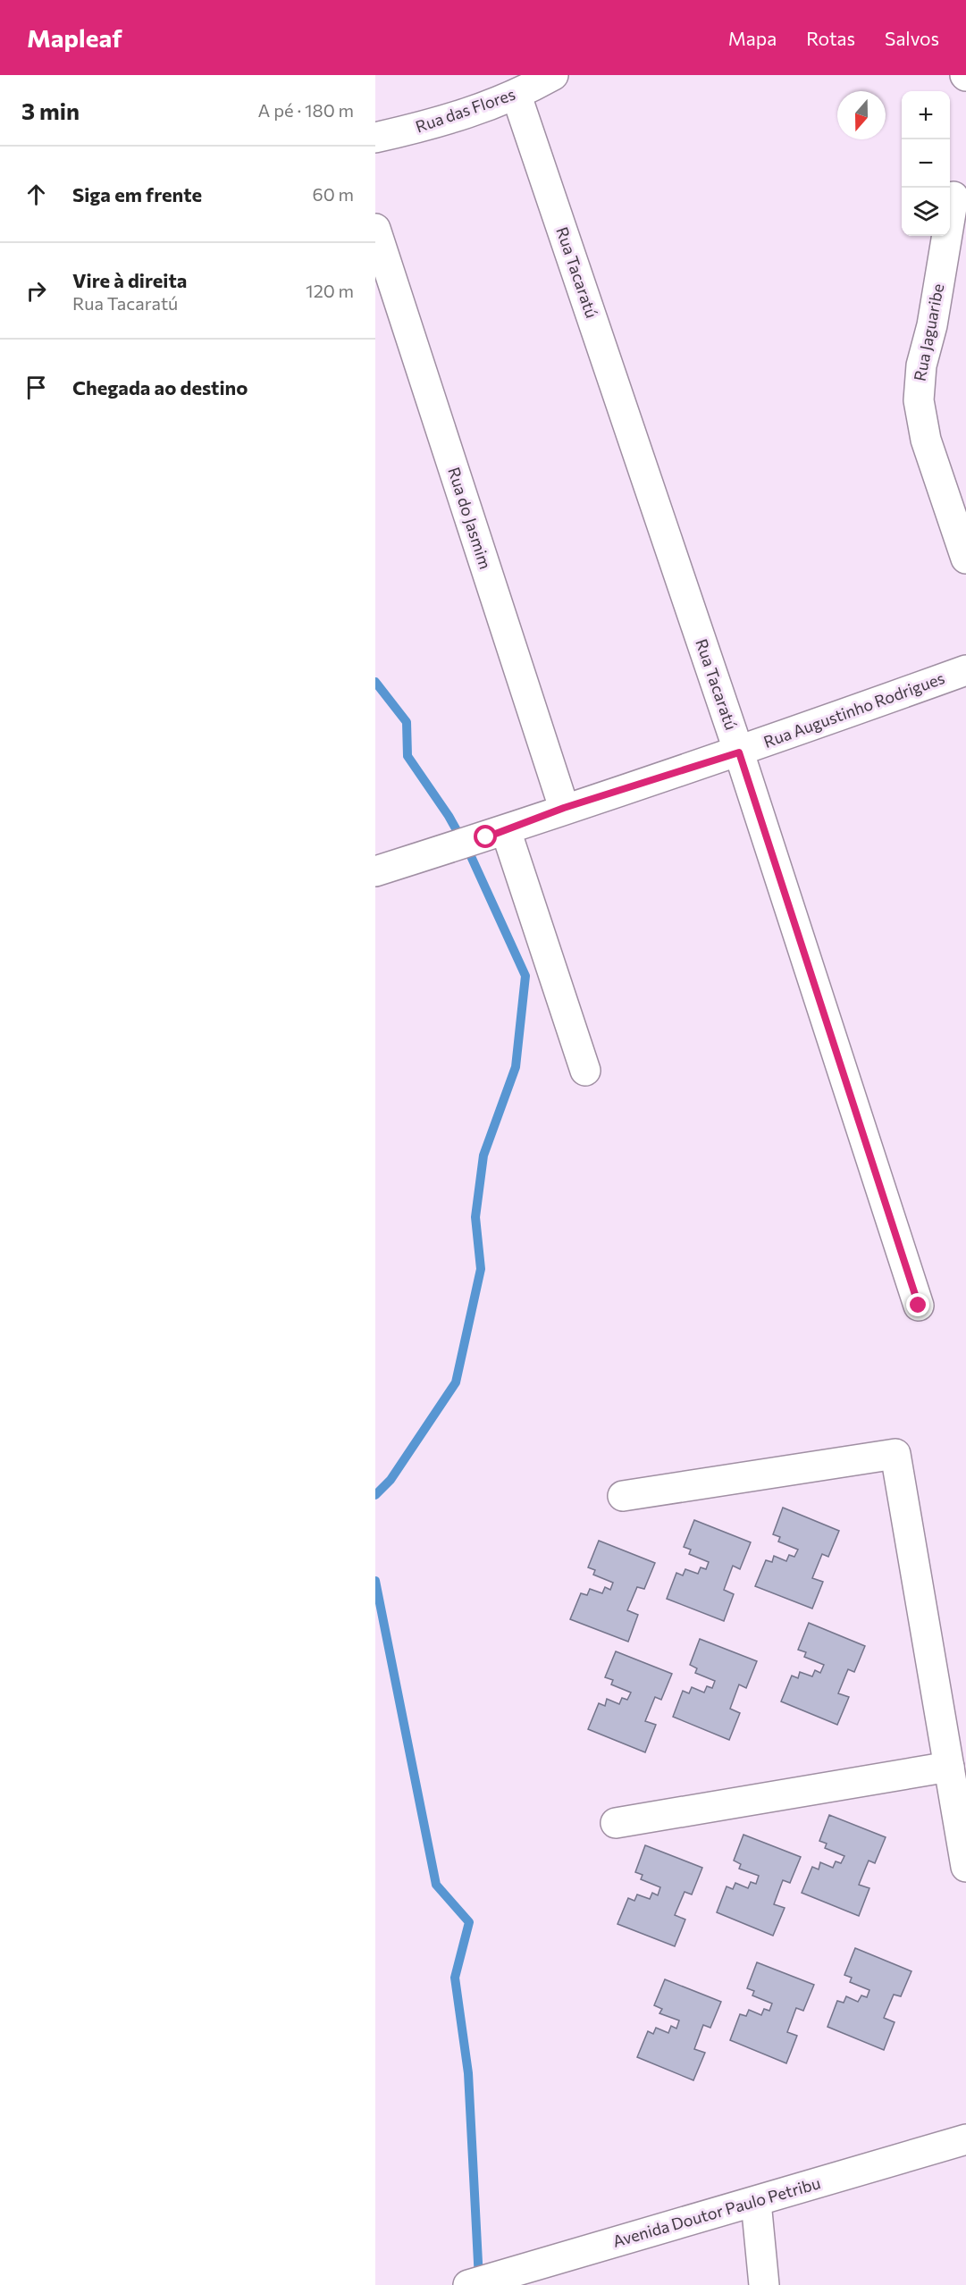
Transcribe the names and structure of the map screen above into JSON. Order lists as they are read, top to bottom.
{
  "streets": {
    "street": [
      "Rua das Flores",
      "Rua Tacaratú",
      "Rua Jaguaribe",
      "Rua do Jasmim",
      "Rua Augustinho Rodrigues",
      "Avenida Doutor Paulo Petribu"
    ]
  },
  "crossings": [
    ["Rua das Flores", "Rua Tacaratú"],
    ["Rua Tacaratú", "Rua Augustinho Rodrigues"],
    ["Rua do Jasmim", "Rua Augustinho Rodrigues"]
  ],
  "north": "bottom",
  "page": {
    "header": "Mapleaf",
    "nav": ["Mapa", "Rotas", "Salvos"],
    "heading": ["3 min", "A pé · 180 m"],
    "map_buttons": ["+", "−"],
    "list": [
      ["Siga em frente", "60 m"],
      ["Vire à direita", "Rua Tacaratú", "120 m"],
      "Chegada ao destino"
    ]
  }
}
